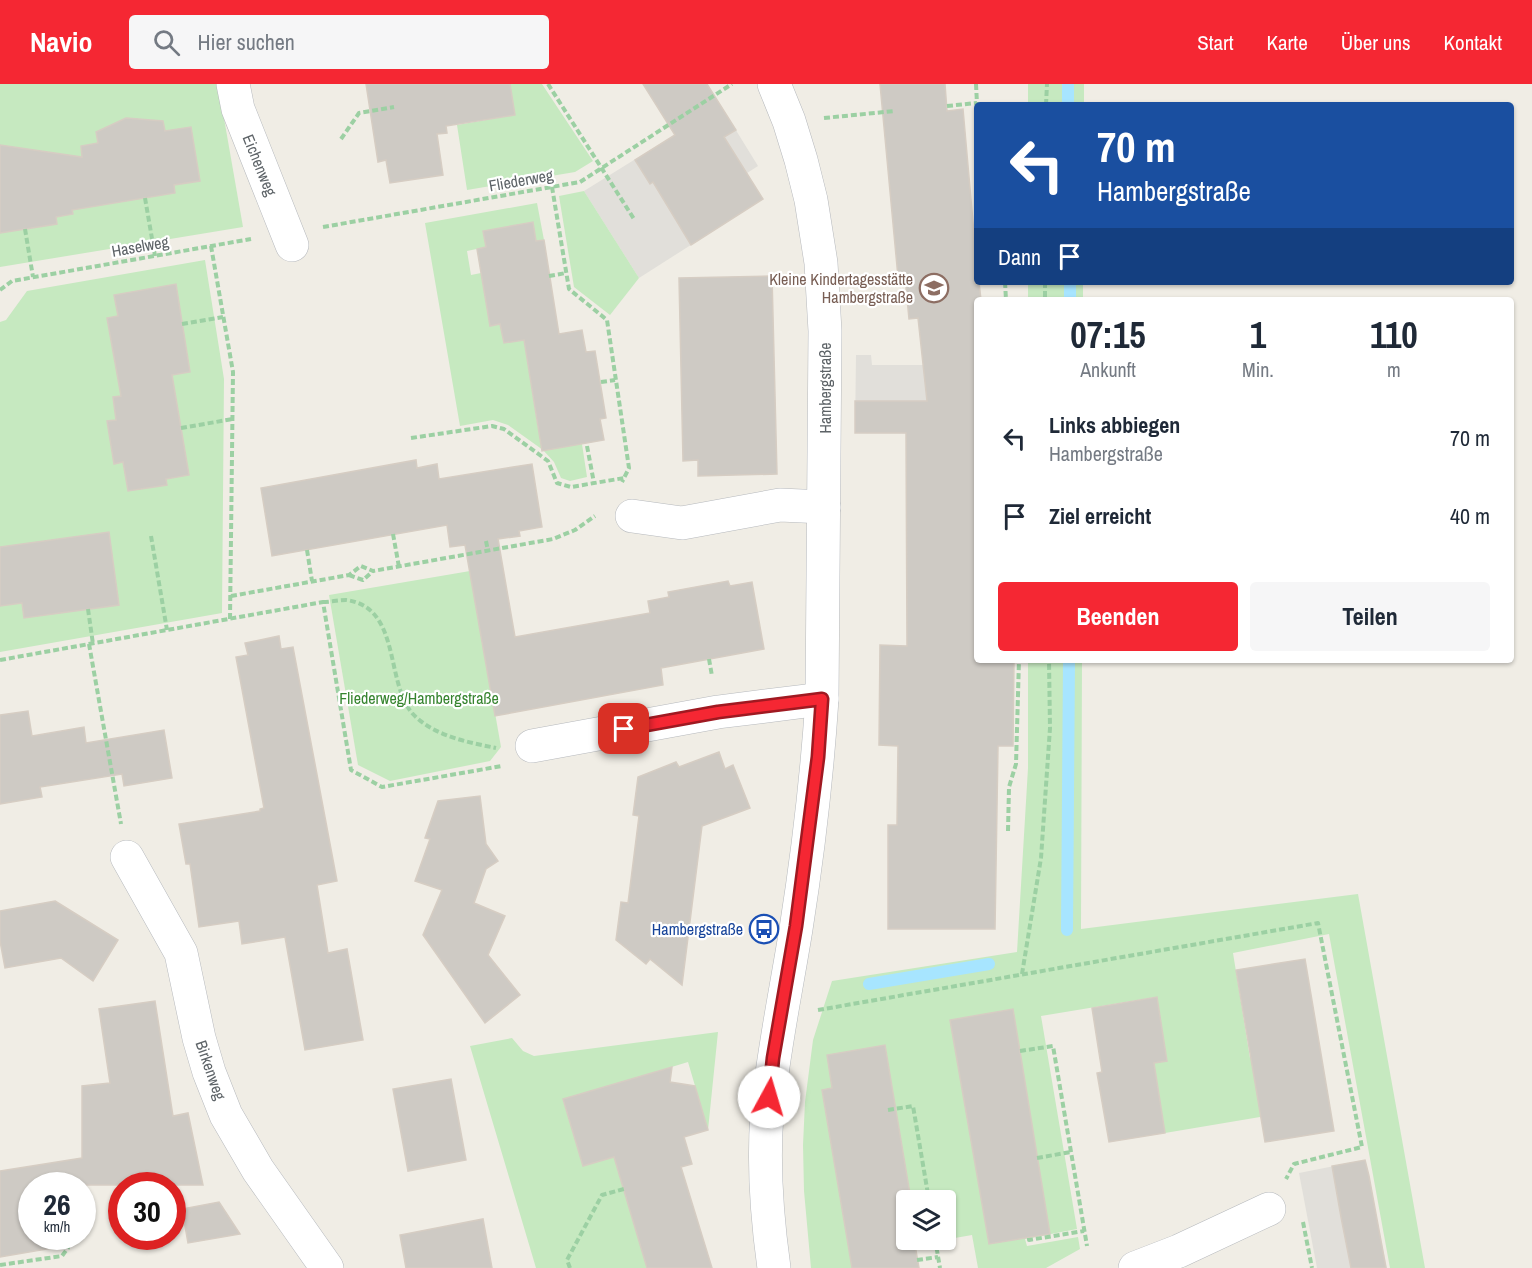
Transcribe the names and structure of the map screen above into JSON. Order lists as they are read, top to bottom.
{
  "streets": {
    "street": ["Eichenweg", "Hambergstraße", "Birkenweg"],
    "path": ["Fliederweg", "Haselweg"]
  },
  "crossings": [
    ["Eichenweg", "Fliederweg"],
    ["Eichenweg", "Haselweg"],
    ["Fliederweg", "Haselweg"]
  ],
  "parks": ["Fliederweg/Hambergstraße"],
  "places": {
    "school or university": ["Kleine Kindertagesstätte Hambergstraße"],
    "bus stop": ["Hambergstraße"]
  },
  "page": {
    "header": "Navio",
    "search": "Hier suchen",
    "nav": [
      "Start",
      "Karte",
      "Über uns",
      "Kontakt"
    ],
    "turn": ["70 m", "Hambergstraße"],
    "then": "Dann",
    "eta": [
      "07:15",
      "Ankunft",
      "1",
      "Min.",
      "110",
      "m"
    ],
    "list": [
      {
        "name": "Links abbiegen",
        "note": "Hambergstraße",
        "value": "70 m"
      },
      {
        "name": "Ziel erreicht",
        "value": "40 m"
      }
    ],
    "buttons": ["Beenden", "Teilen"],
    "speed": "26 km/h",
    "limit": "30"
  }
}
